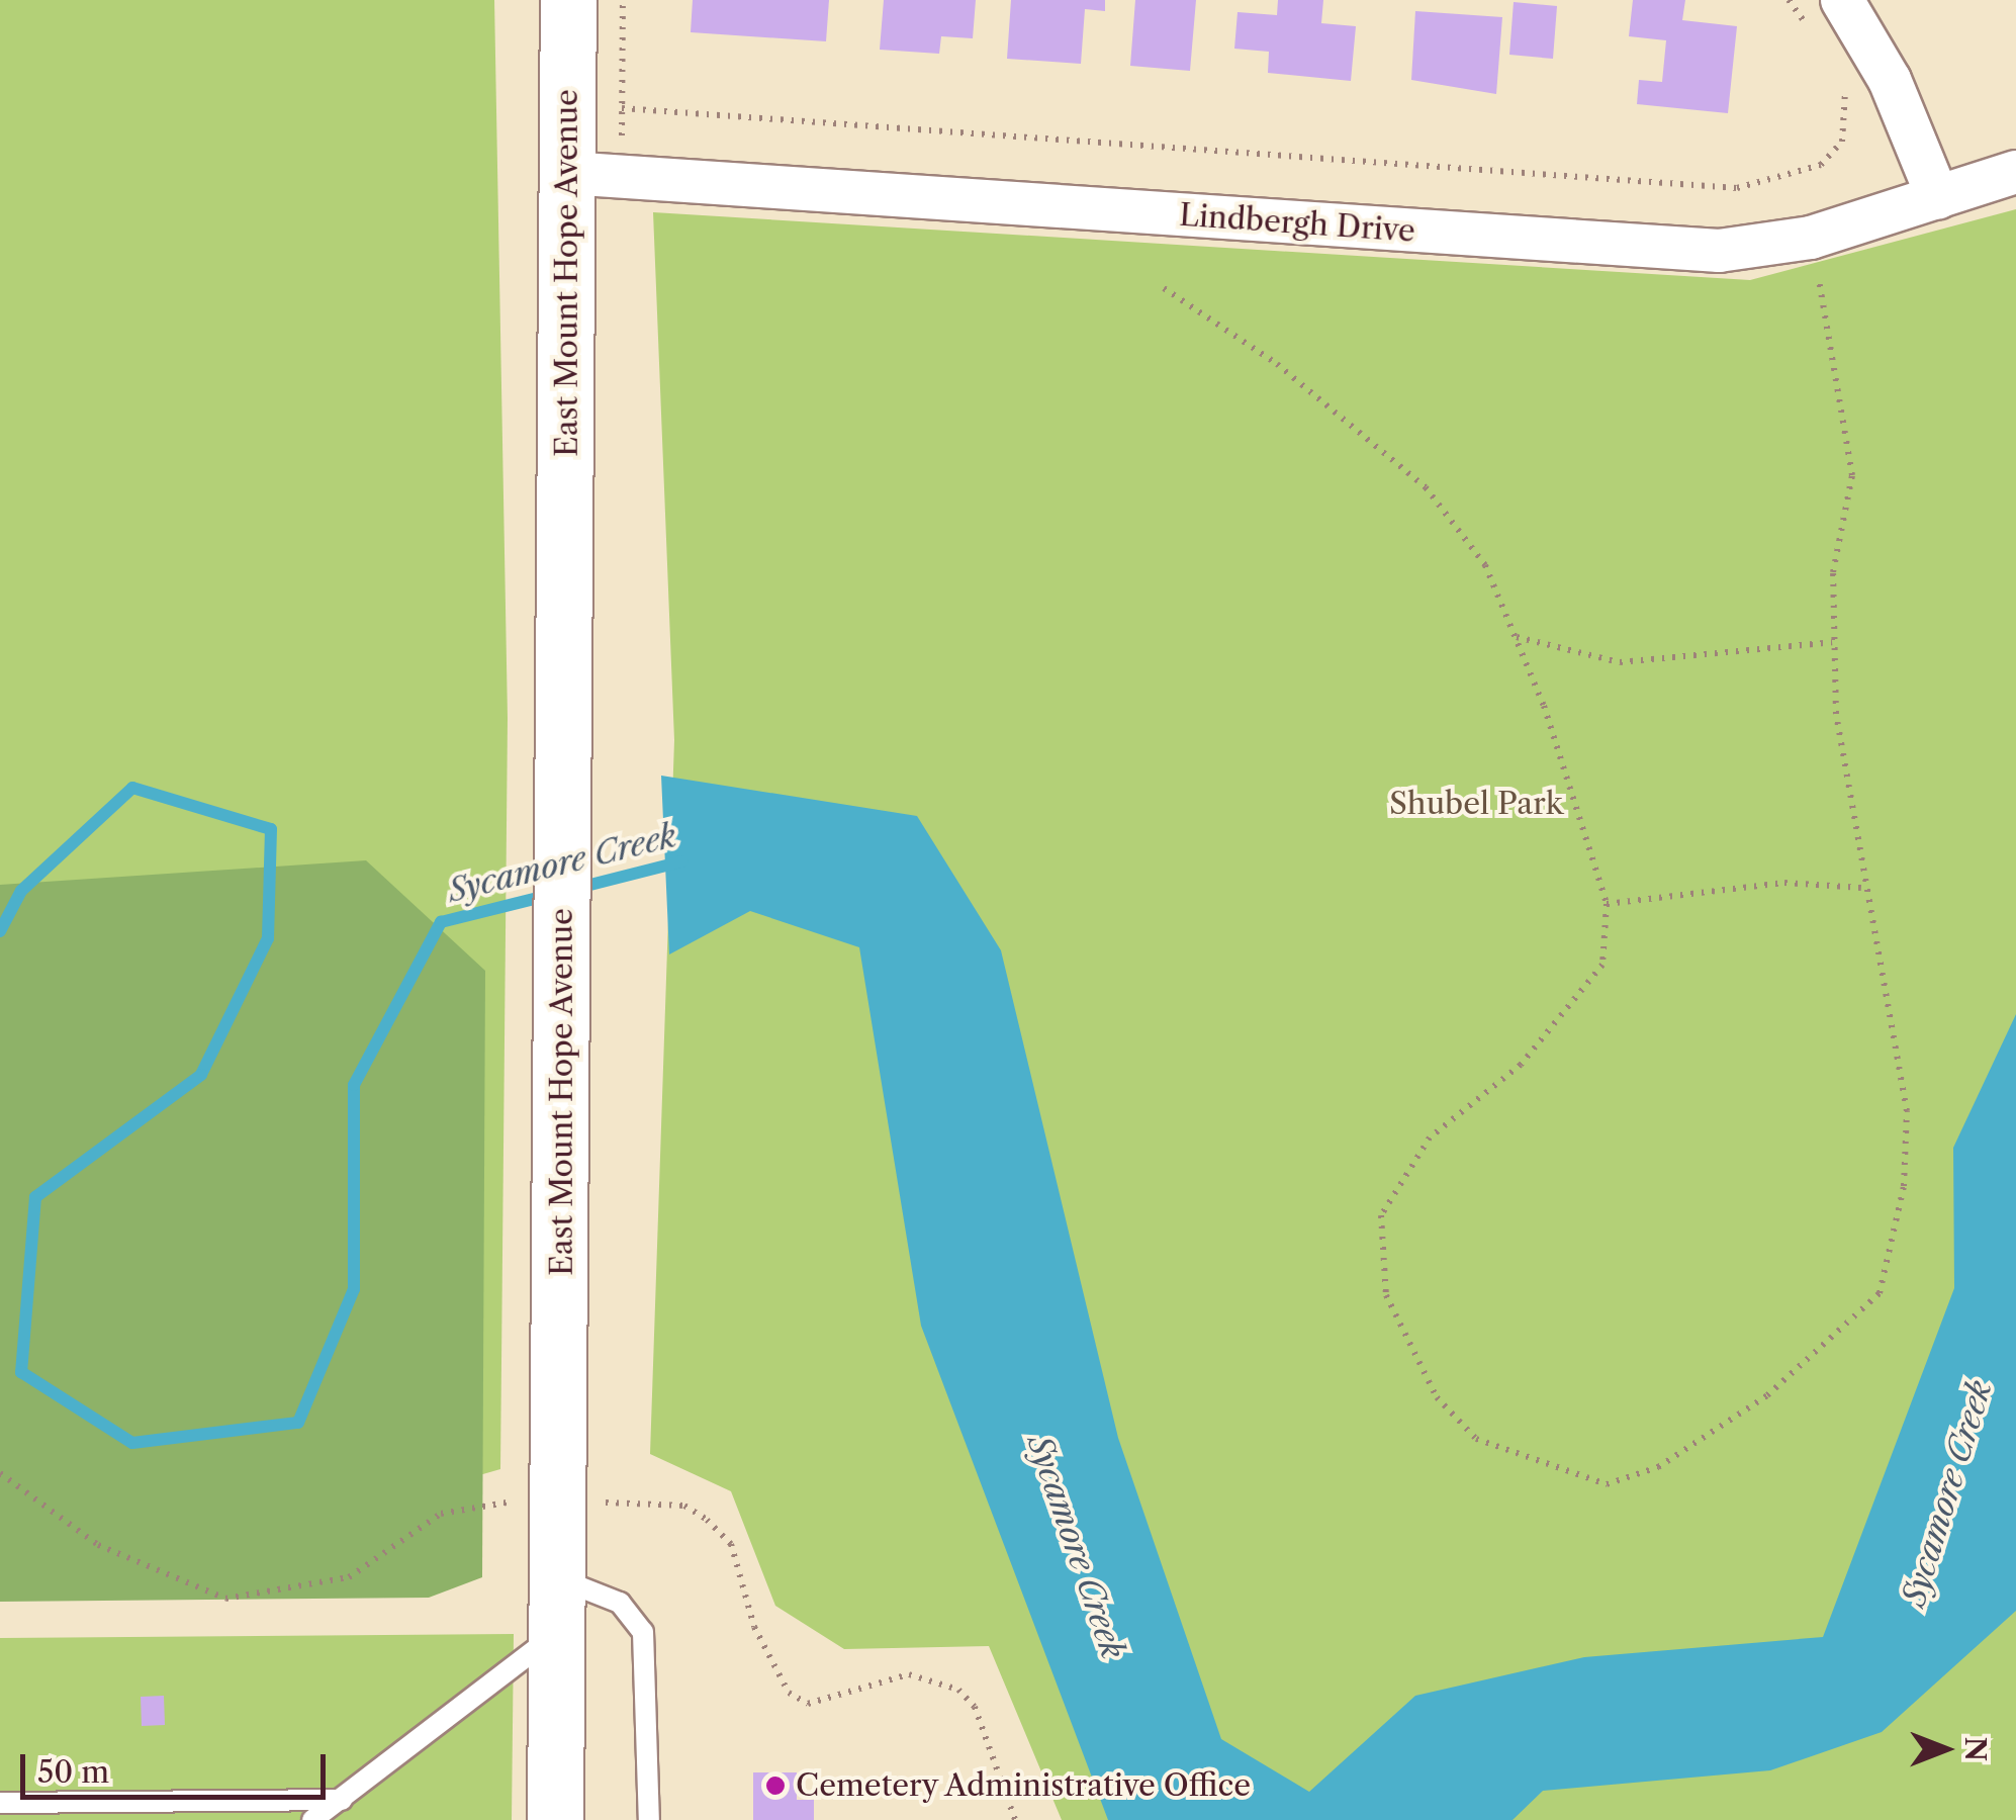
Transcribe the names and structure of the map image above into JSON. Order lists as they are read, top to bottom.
{
  "streets": {
    "street": ["Lindbergh Drive", "East Mount Hope Avenue"]
  },
  "crossings": [
    ["Lindbergh Drive", "East Mount Hope Avenue"]
  ],
  "water": ["Sycamore Creek"],
  "parks": ["Shubel Park"],
  "places": ["Cemetery Administrative Office"],
  "scale_bar": "50 m",
  "north": "right"
}
